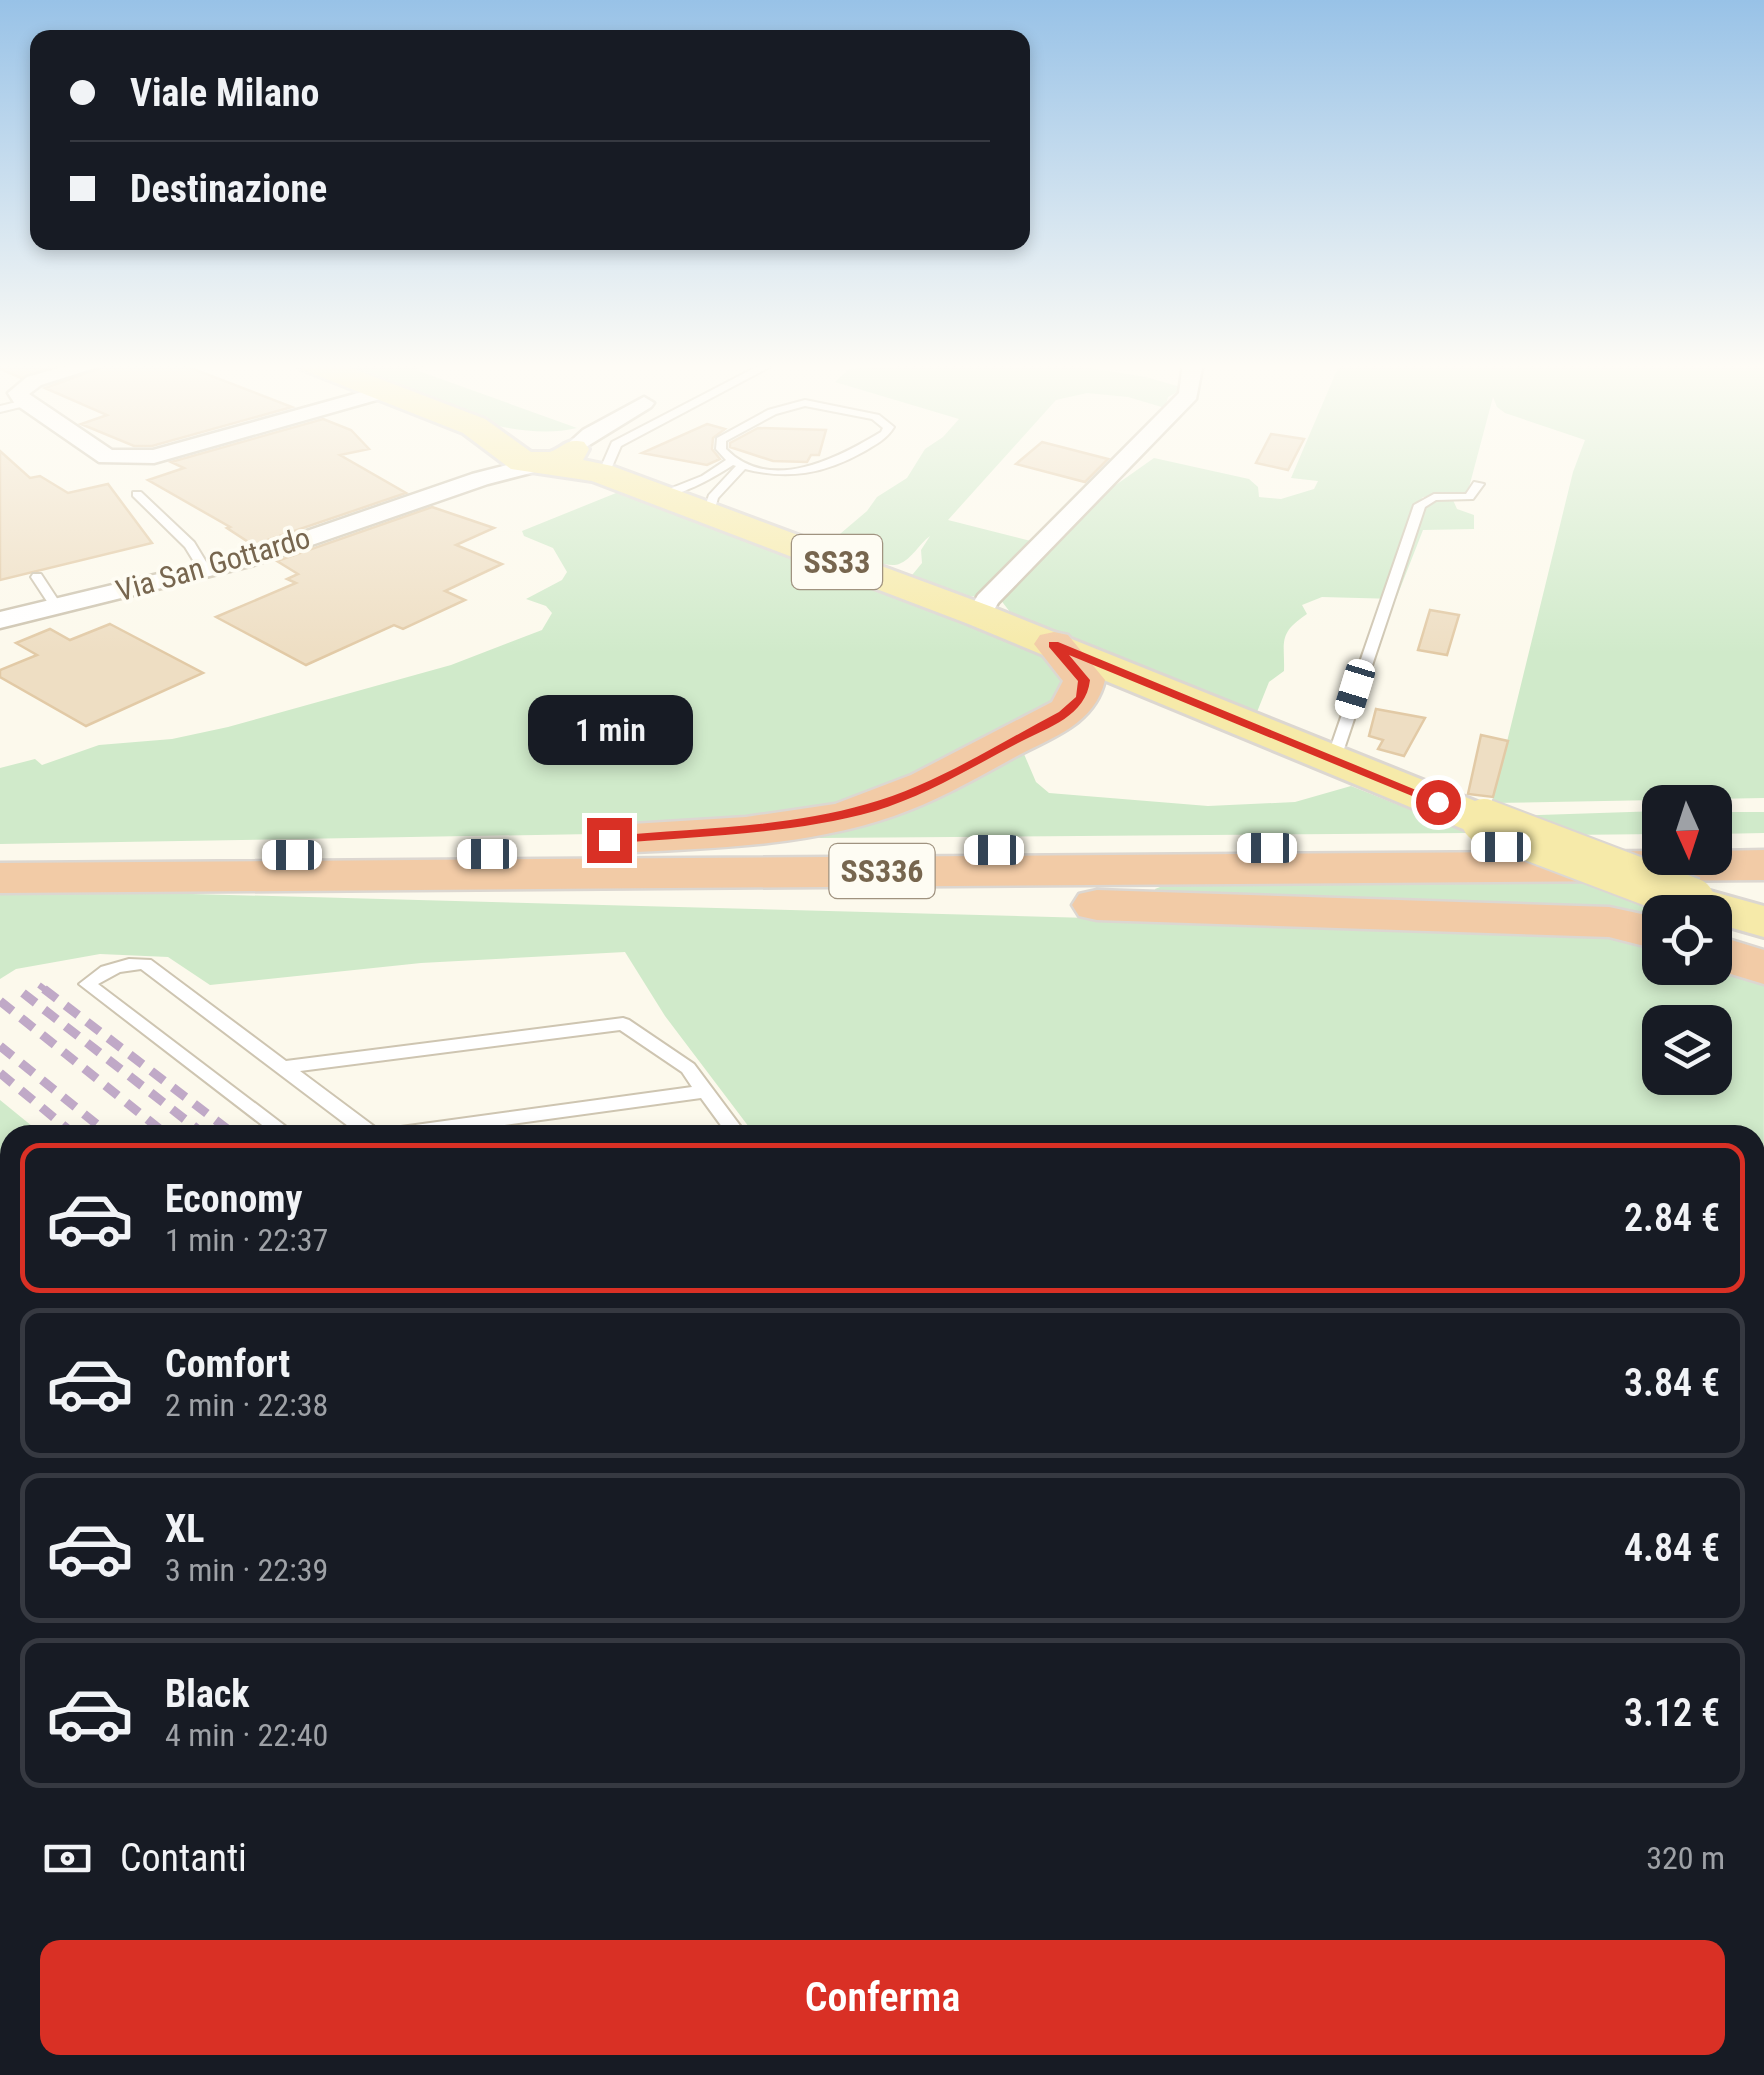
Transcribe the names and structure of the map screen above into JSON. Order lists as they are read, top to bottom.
{
  "streets": {
    "highway": ["SS336"],
    "main road": ["SS33"],
    "street": ["Via San Gottardo"]
  },
  "north": "bottom",
  "page": {
    "banner": ["Viale Milano", "Destinazione"],
    "bubble": "1 min",
    "list": [
      {
        "name": "Economy",
        "note": "1 min · 22:37",
        "value": "2.84 €"
      },
      {
        "name": "Comfort",
        "note": "2 min · 22:38",
        "value": "3.84 €"
      },
      {
        "name": "XL",
        "note": "3 min · 22:39",
        "value": "4.84 €"
      },
      {
        "name": "Black",
        "note": "4 min · 22:40",
        "value": "3.12 €"
      }
    ],
    "pay": ["Contanti", "320 m"],
    "buttons": "Conferma"
  }
}
